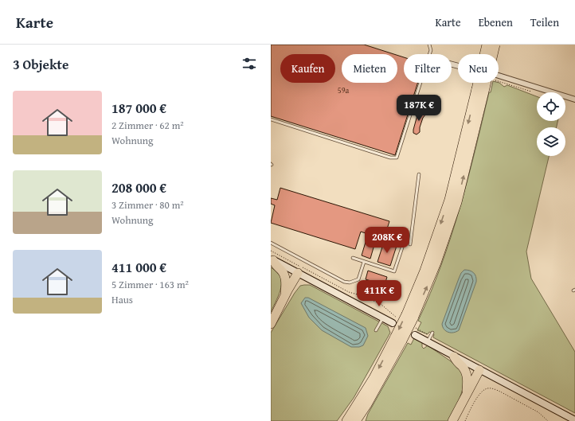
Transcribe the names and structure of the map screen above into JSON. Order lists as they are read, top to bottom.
{
  "house_numbers": ["59a"],
  "page": {
    "header": "Karte",
    "nav": ["Karte", "Ebenen", "Teilen"],
    "heading": "3 Objekte",
    "chip": [
      "Kaufen",
      "Mieten",
      "Filter",
      "Neu"
    ],
    "list": [
      {
        "name": "187 000 €",
        "note": "2 Zimmer · 62 m² · Wohnung"
      },
      {
        "name": "208 000 €",
        "note": "3 Zimmer · 80 m² · Wohnung"
      },
      {
        "name": "411 000 €",
        "note": "5 Zimmer · 163 m² · Haus"
      }
    ],
    "price": ["187K €", "208K €", "411K €"]
  }
}
